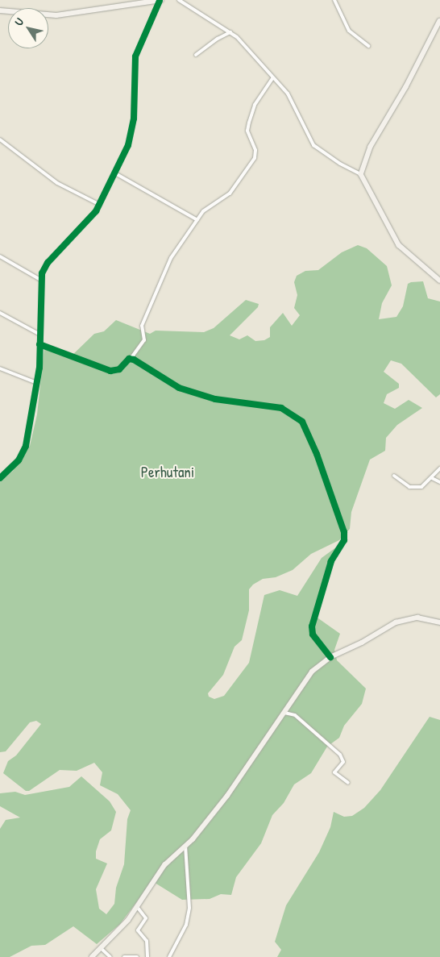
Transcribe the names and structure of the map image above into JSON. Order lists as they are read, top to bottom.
{
  "parks": ["Perhutani"],
  "north": "top left"
}
